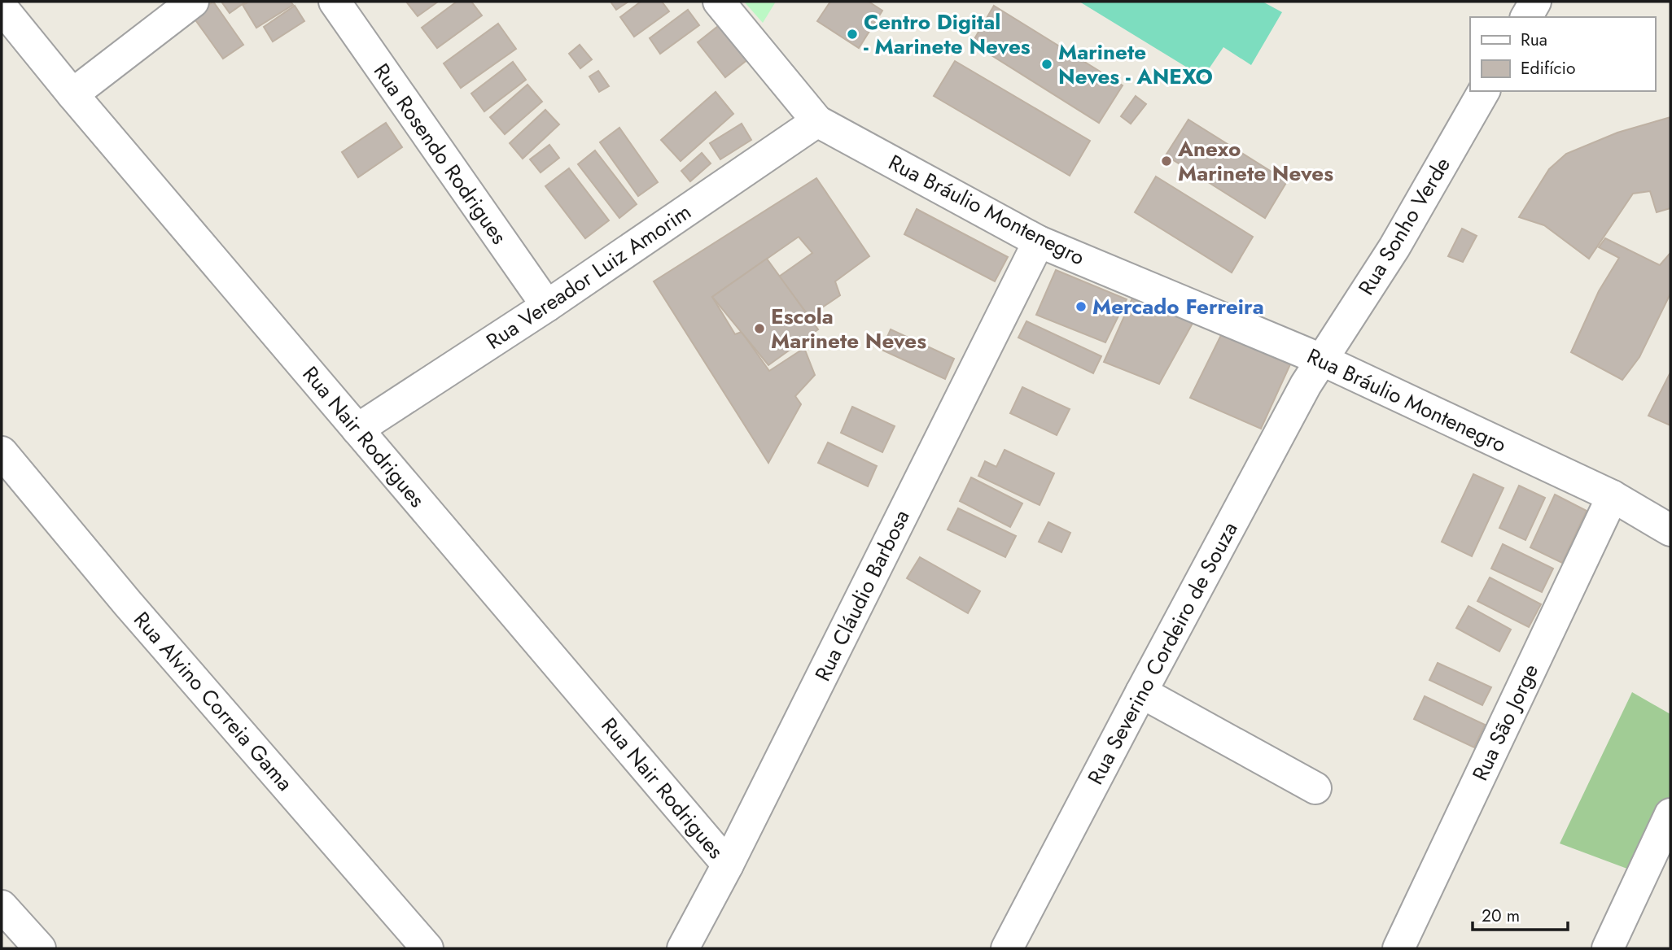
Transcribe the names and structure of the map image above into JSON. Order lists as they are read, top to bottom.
{
  "streets": {
    "street": [
      "Rua Rosendo Rodrigues",
      "Rua Bráulio Montenegro",
      "Rua Sonho Verde",
      "Rua Vereador Luiz Amorim",
      "Rua Nair Rodrigues",
      "Rua Cláudio Barbosa",
      "Rua Severino Cordeiro de Souza",
      "Rua Alvino Correia Gama",
      "Rua São Jorge"
    ]
  },
  "crossings": [
    ["Rua Rosendo Rodrigues", "Rua Vereador Luiz Amorim"],
    ["Rua Bráulio Montenegro", "Rua Sonho Verde"],
    ["Rua Bráulio Montenegro", "Rua Vereador Luiz Amorim"],
    ["Rua Bráulio Montenegro", "Rua Cláudio Barbosa"],
    ["Rua Bráulio Montenegro", "Rua Severino Cordeiro de Souza"],
    ["Rua Bráulio Montenegro", "Rua São Jorge"],
    ["Rua Sonho Verde", "Rua Severino Cordeiro de Souza"],
    ["Rua Vereador Luiz Amorim", "Rua Nair Rodrigues"],
    ["Rua Nair Rodrigues", "Rua Cláudio Barbosa"]
  ],
  "places": [
    "Centro Digital - Marinete Neves",
    "Marinete Neves - ANEXO",
    "Anexo Marinete Neves",
    "Mercado Ferreira",
    "Escola Marinete Neves"
  ],
  "legend": ["Rua", "Edifício"],
  "scale_bar": "20 m"
}
